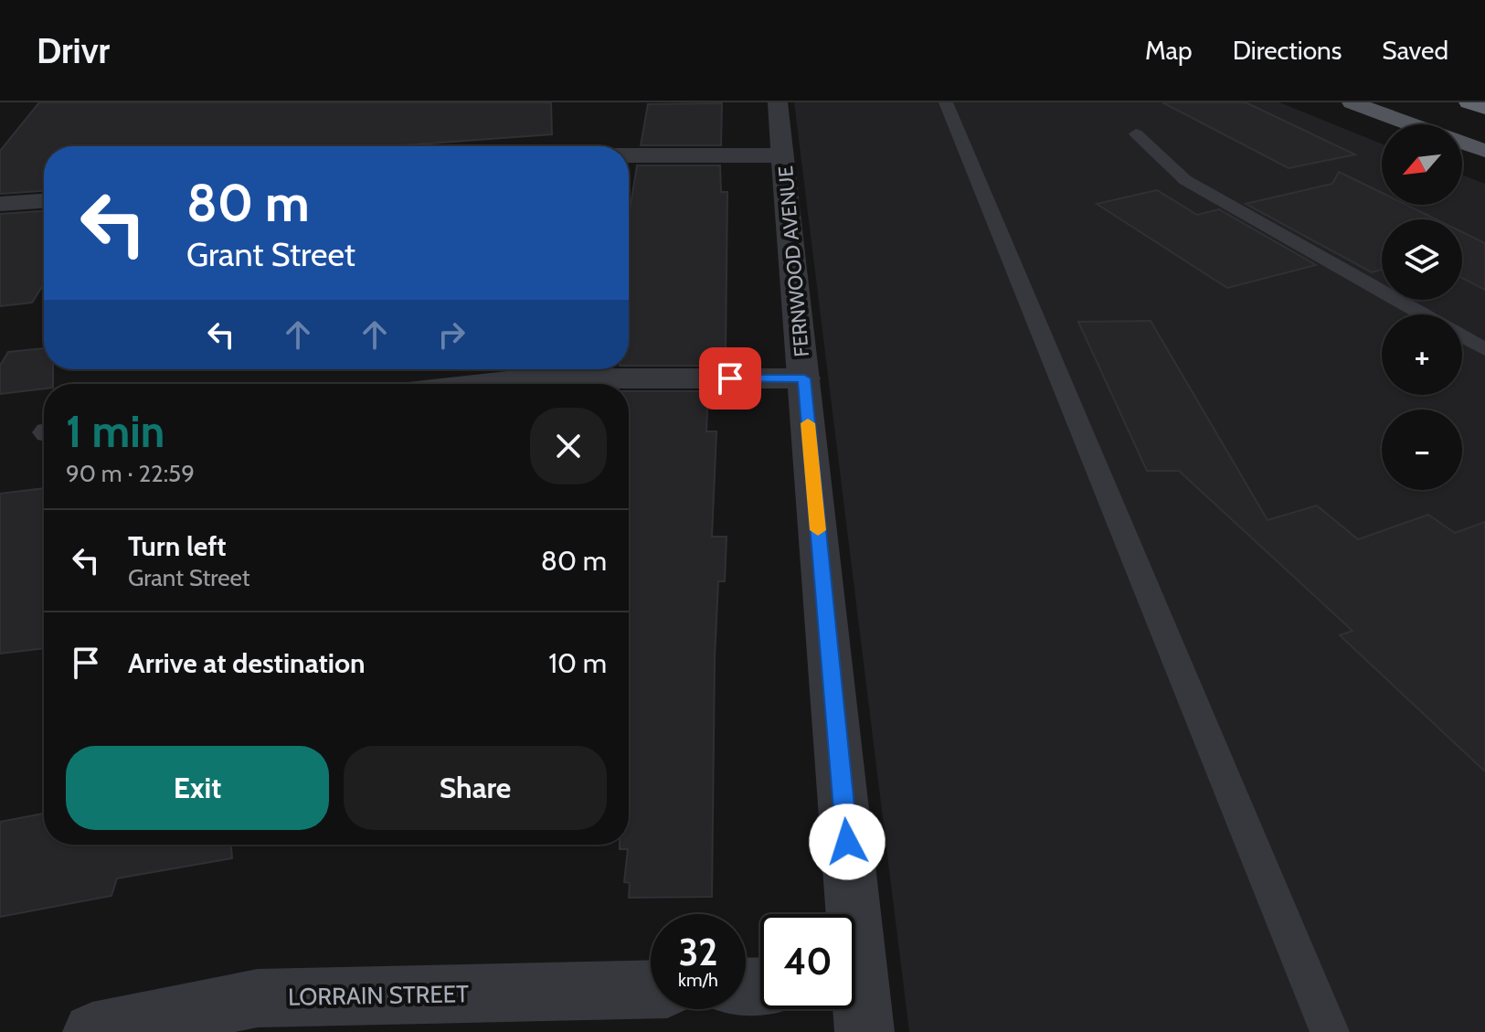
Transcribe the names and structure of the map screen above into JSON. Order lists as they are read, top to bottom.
{
  "streets": {
    "street": ["FERNWOOD AVENUE", "LORRAIN STREET"]
  },
  "north": "bottom left",
  "page": {
    "header": "Drivr",
    "nav": ["Map", "Directions", "Saved"],
    "map_buttons": ["+", "−"],
    "turn": ["80 m", "Grant Street"],
    "heading": ["1 min", "90 m · 22:59"],
    "list": [
      {
        "name": "Turn left",
        "note": "Grant Street",
        "value": "80 m"
      },
      {
        "name": "Arrive at destination",
        "value": "10 m"
      }
    ],
    "buttons": ["Exit", "Share"],
    "speed": "32 km/h",
    "limit": "40"
  }
}
